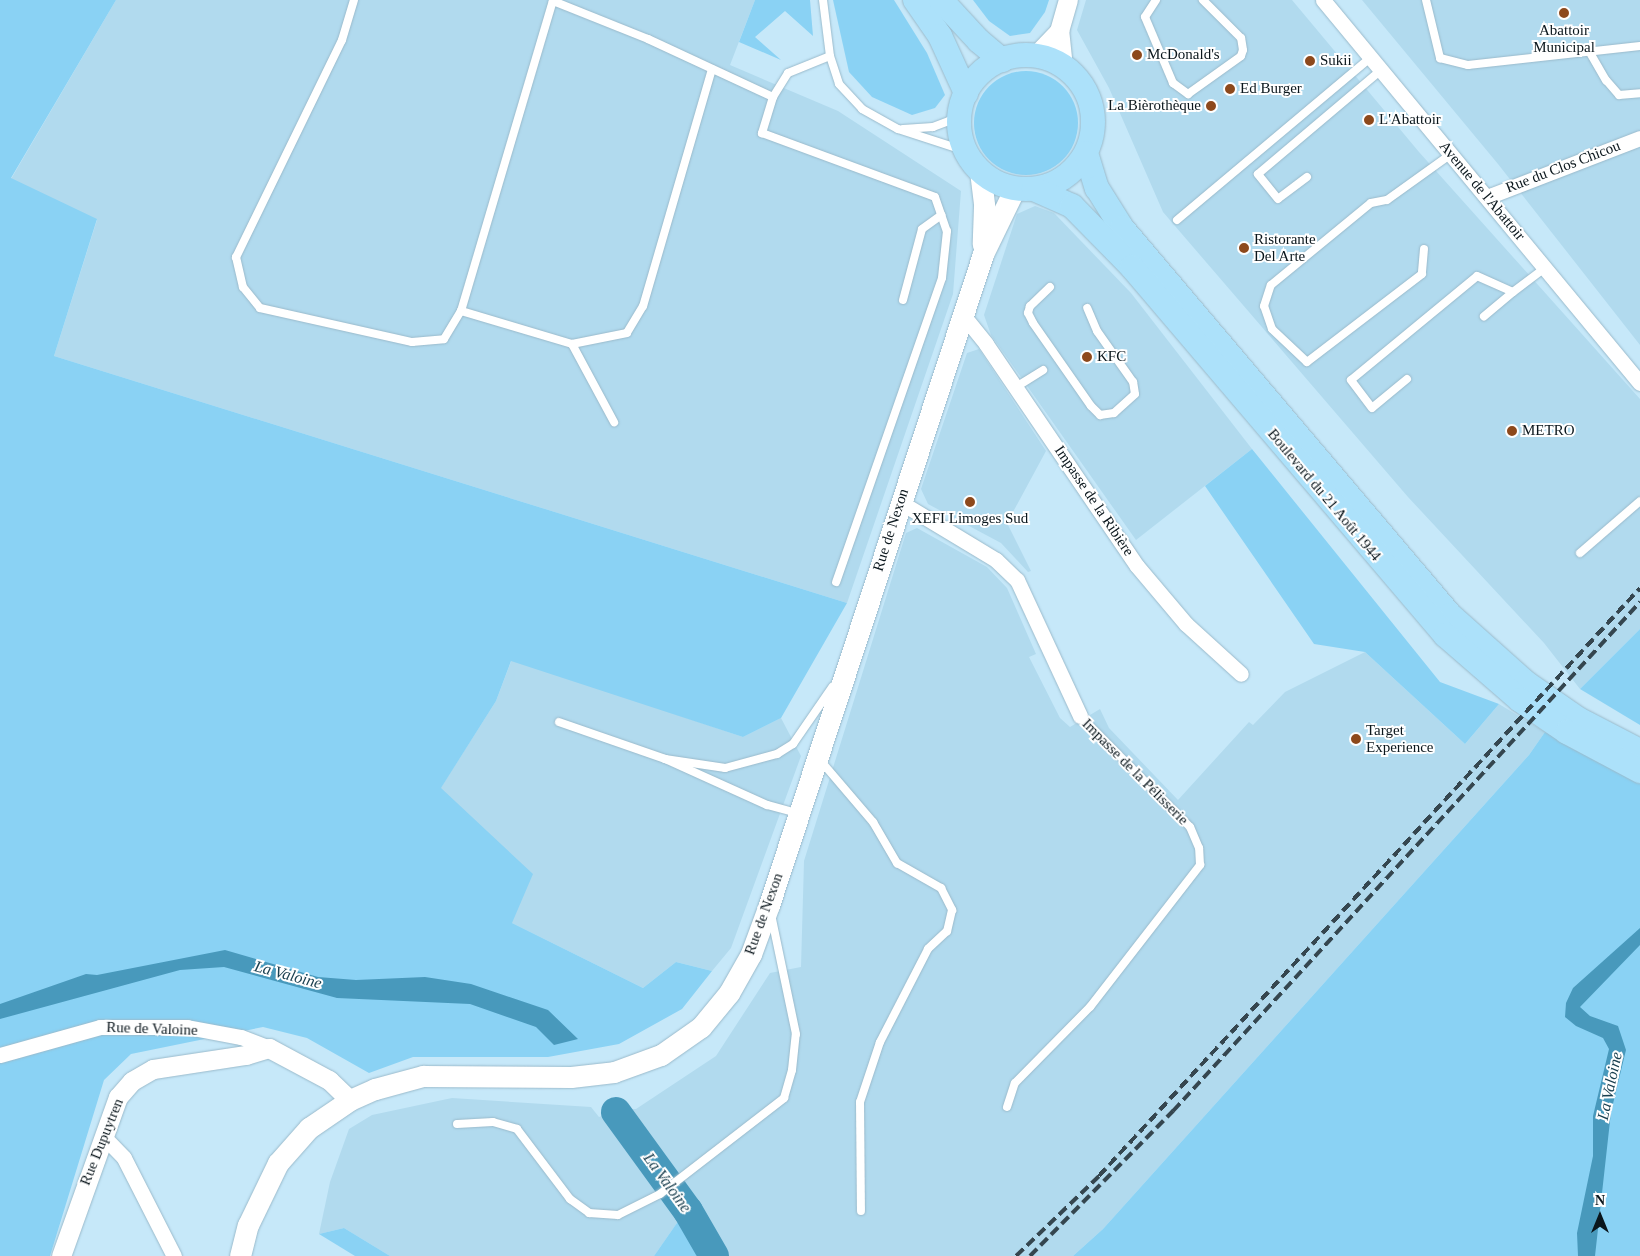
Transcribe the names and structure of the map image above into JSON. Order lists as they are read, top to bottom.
{
  "streets": {
    "main road": ["Boulevard du 21 Août 1944", "Rue de Nexon"],
    "street": [
      "Rue du Clos Chicou",
      "Avenue de l'Abattoir",
      "Impasse de la Ribière",
      "Impasse de la Pélisserie",
      "Rue de Valoine",
      "Rue Dupuytren"
    ]
  },
  "crossings": [
    ["Rue du Clos Chicou", "Avenue de l'Abattoir"],
    ["Boulevard du 21 Août 1944", "Rue de Nexon"],
    ["Impasse de la Ribière", "Rue de Nexon"],
    ["Rue de Nexon", "Impasse de la Pélisserie"],
    ["Rue de Nexon", "Rue de Valoine"],
    ["Rue de Valoine", "Rue Dupuytren"]
  ],
  "water": ["La Valoine"],
  "places": [
    "Abattoir Municipal",
    "McDonald's",
    "Sukii",
    "Ed Burger",
    "La Bièrothèque",
    "L'Abattoir",
    "Ristorante Del Arte",
    "KFC",
    "METRO",
    "XEFI Limoges Sud",
    "Target Experience"
  ],
  "north": "top"
}
